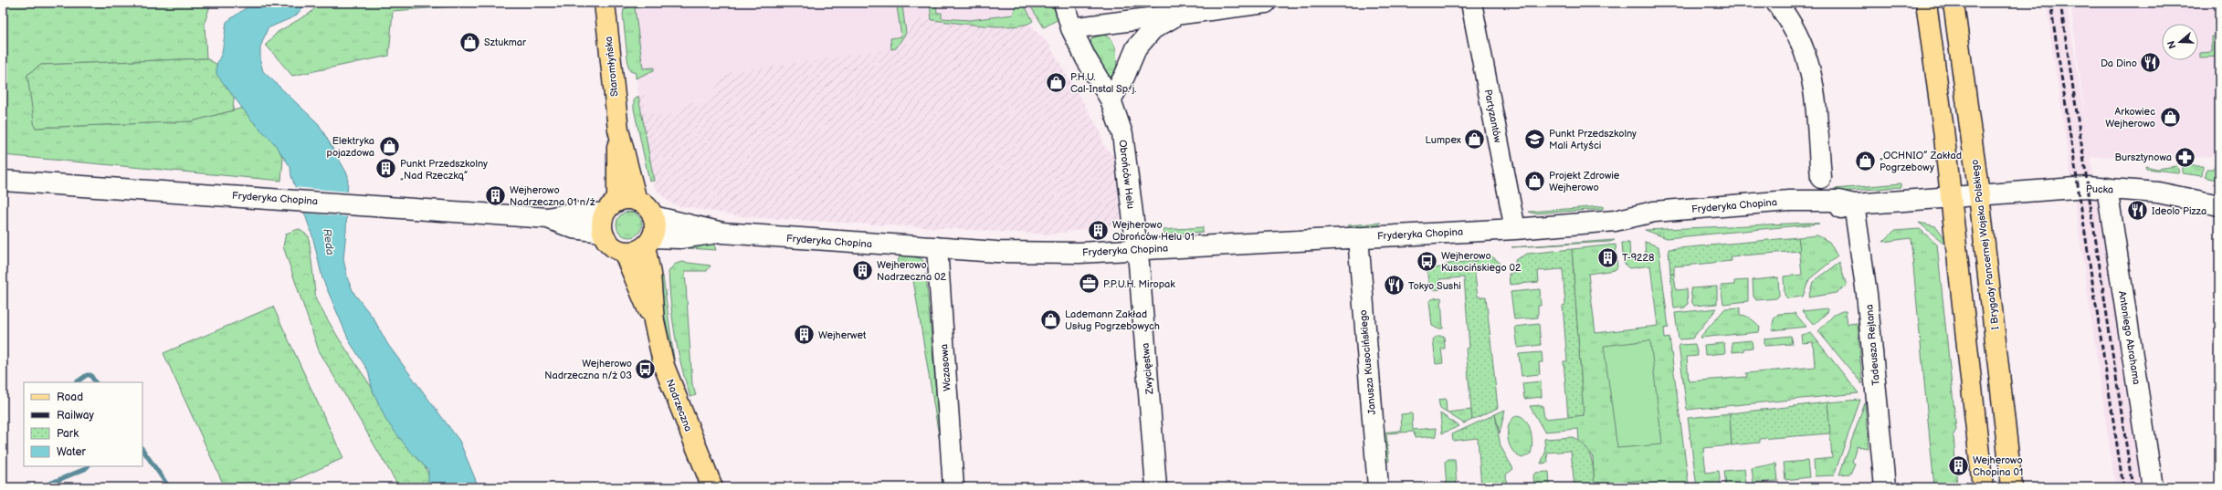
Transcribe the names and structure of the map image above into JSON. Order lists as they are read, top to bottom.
{
  "streets": {
    "main road": ["Staromłyńska", "I Brygady Pancernej Wojska Polskiego", "Nadrzeczna"],
    "street": [
      "Partyzantów",
      "Obrońców Helu",
      "Pucka",
      "Fryderyka Chopina",
      "Antoniego Abrahama",
      "Tadeusza Rejtana",
      "Janusza Kusocińskiego",
      "Wczasowa",
      "Zwycięstwa"
    ]
  },
  "crossings": [
    ["Staromłyńska", "Fryderyka Chopina"],
    ["Staromłyńska", "Nadrzeczna"],
    ["Partyzantów", "Fryderyka Chopina"],
    ["Obrońców Helu", "Fryderyka Chopina"],
    ["Obrońców Helu", "Zwycięstwa"],
    ["Pucka", "Fryderyka Chopina"],
    ["Pucka", "I Brygady Pancernej Wojska Polskiego"],
    ["Pucka", "Antoniego Abrahama"],
    ["Fryderyka Chopina", "I Brygady Pancernej Wojska Polskiego"],
    ["Fryderyka Chopina", "Tadeusza Rejtana"],
    ["Fryderyka Chopina", "Janusza Kusocińskiego"],
    ["Fryderyka Chopina", "Wczasowa"],
    ["Fryderyka Chopina", "Zwycięstwa"],
    ["Fryderyka Chopina", "Nadrzeczna"]
  ],
  "water": ["Reda"],
  "places": {
    "shop": [
      "Sztukmar",
      "P.H.U. Cal-Instal Sp. j.",
      "Arkowiec Wejherowo",
      "Lumpex",
      "Elektryka pojazdowa",
      "„OCHNIO” Zakład Pogrzebowy",
      "Projekt Zdrowie Wejherowo",
      "Lademann Zakład Usług Pogrzebowych"
    ],
    "restaurant": ["Da Dino", "Ideolo Pizza", "Tokyo Sushi"],
    "school or university": ["Punkt Przedszkolny Mali Artyści"],
    "pharmacy": ["Bursztynowa"],
    "building": [
      "Punkt Przedszkolny „Nad Rzeczką”",
      "Wejherowo Nadrzeczna 01 n/ż",
      "Wejherowo Obrońców Helu 01",
      "T-9228",
      "Wejherowo Nadrzeczna 02",
      "Wejherwet",
      "Wejherowo Chopina 01"
    ],
    "bus stop": ["Wejherowo Kusocińskiego 02", "Wejherowo Nadrzeczna n/ż 03"],
    "office": ["P.P.U.H. Miropak"]
  },
  "legend": [
    "Road",
    "Railway",
    "Park",
    "Water"
  ],
  "north": "left"
}
